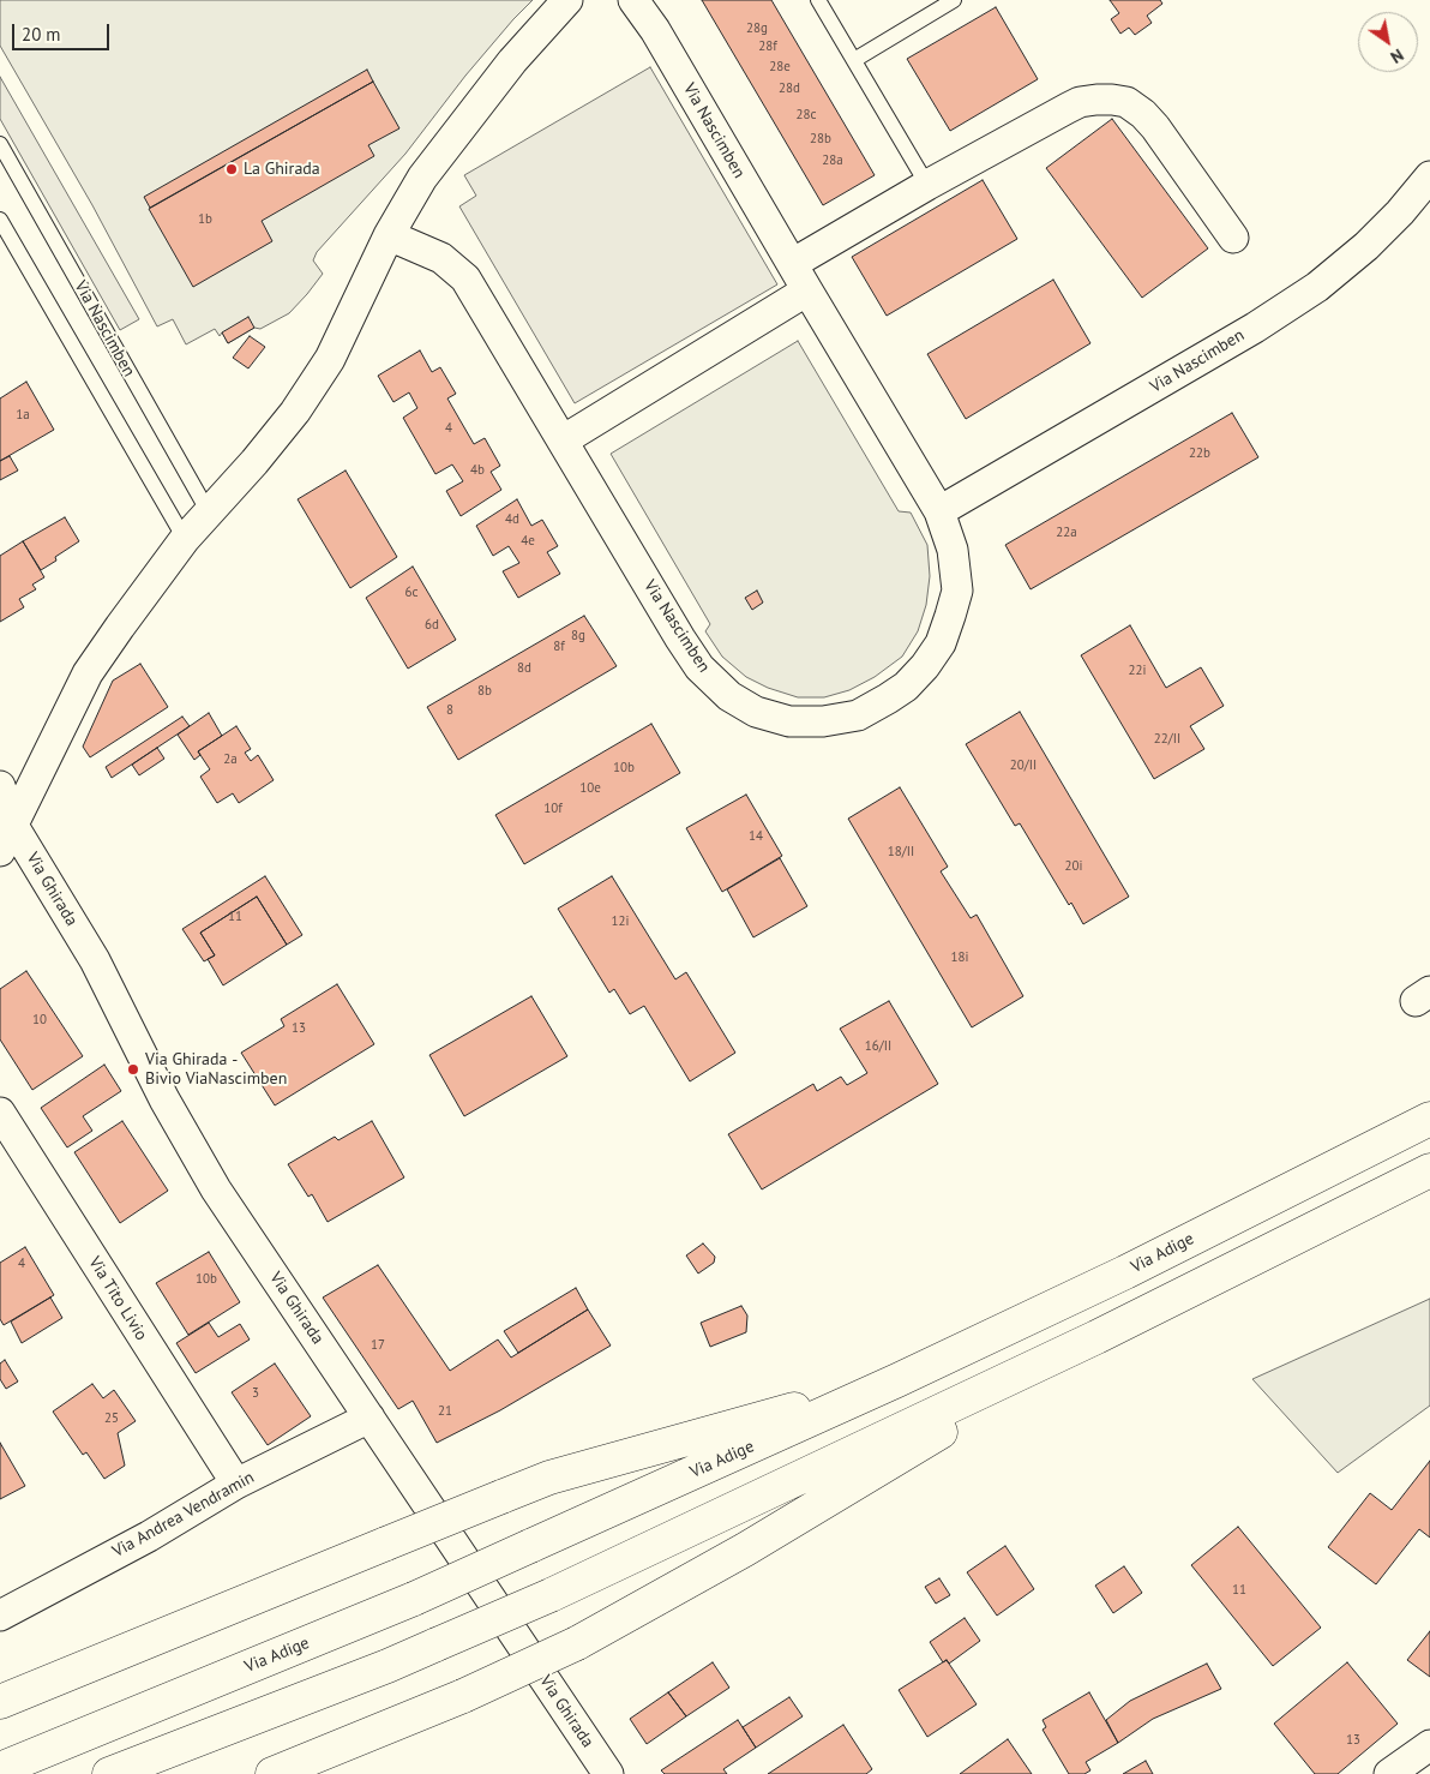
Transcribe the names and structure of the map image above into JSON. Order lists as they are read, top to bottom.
{
  "streets": {
    "highway": ["Via Adige"],
    "street": [
      "Via Nascimben",
      "Via Ghirada",
      "Via Tito Livio",
      "Via Andrea Vendramin"
    ]
  },
  "crossings": [
    ["Via Ghirada", "Via Andrea Vendramin"],
    ["Via Tito Livio", "Via Andrea Vendramin"]
  ],
  "places": ["La Ghirada", "Via Ghirada - Bivio ViaNascimben"],
  "house_numbers": [
    "28g",
    "28f",
    "28e",
    "28d",
    "28c",
    "28b",
    "28a",
    "1b",
    "1a",
    "4",
    "22b",
    "4b",
    "4d",
    "22a",
    "4e",
    "6c",
    "6d",
    "8g",
    "8f",
    "8d",
    "22i",
    "8b",
    "8",
    "22/II",
    "2a",
    "20/II",
    "10b",
    "10e",
    "10f",
    "14",
    "18/II",
    "20i",
    "11",
    "12i",
    "18i",
    "10",
    "13",
    "16/II",
    "4",
    "10b",
    "17",
    "3",
    "21",
    "25",
    "11",
    "13"
  ],
  "scale_bar": "20 m",
  "north": "bottom right"
}
